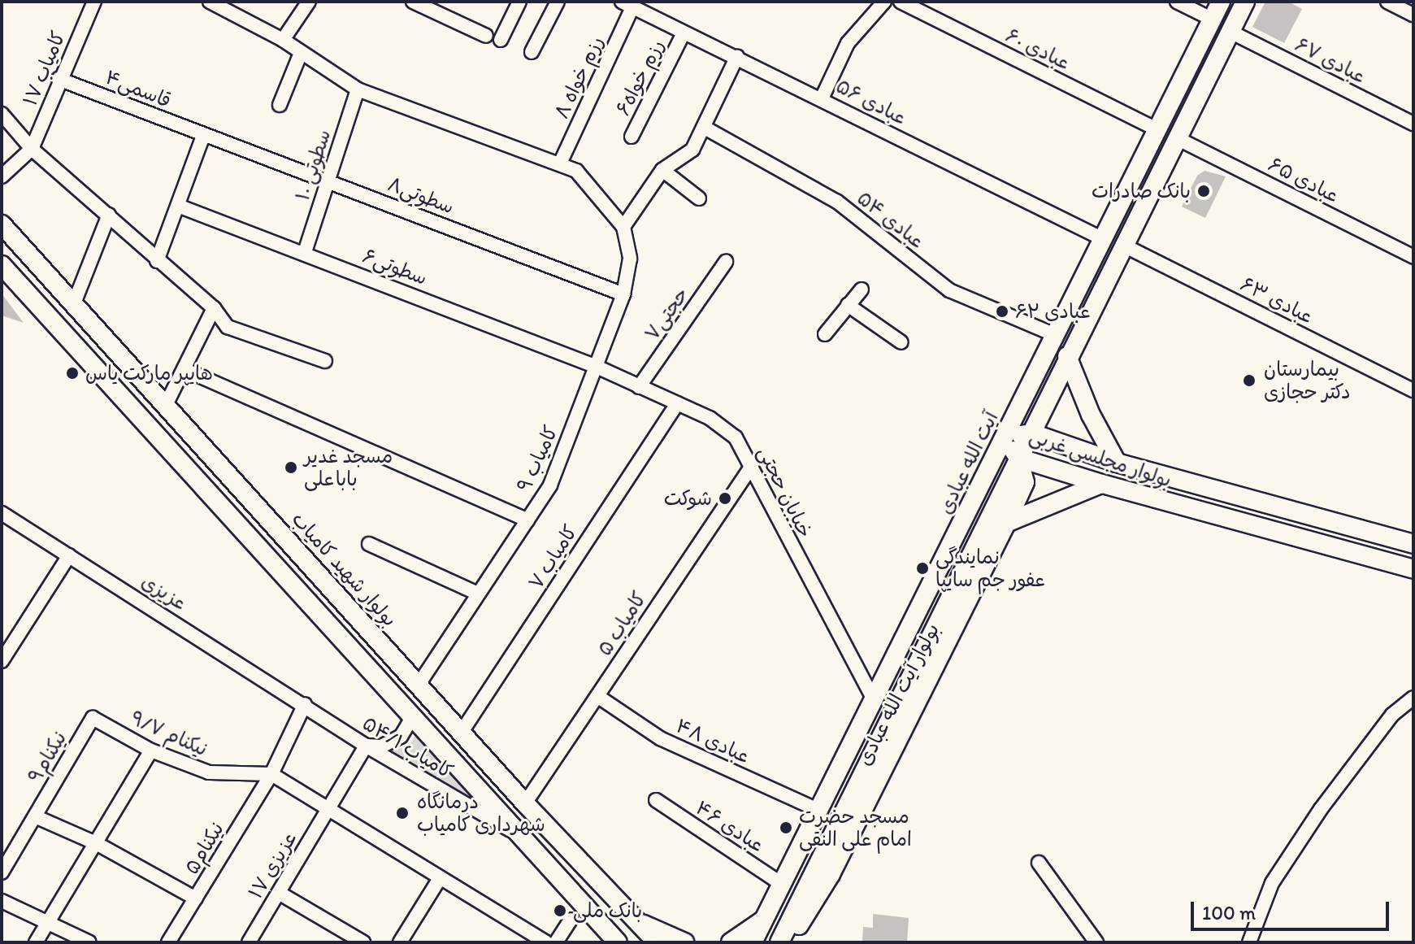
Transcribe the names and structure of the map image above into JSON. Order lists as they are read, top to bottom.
{
  "streets": {
    "main road": [
      "بولوار مجلسی غربی",
      "آیت الله عبادی",
      "بولوار شهید کامیاب",
      "بولوار آیت الله عبادی"
    ],
    "street": [
      "عبادی ۶۰",
      "عبادی ۶۷",
      "کامیاب ۱۷",
      "رزم خواه ۸",
      "رزم خواه۶",
      "قاسمی۴",
      "عبادی ۵۶",
      "سطوتی ۱۰",
      "عبادی ۶۵",
      "سطوتی۸",
      "عبادی ۵۴",
      "سطوتی۶",
      "عبادی ۶۳",
      "حجتی۷",
      "کامیاب ۹",
      "خیابان حجتی",
      "کامیاب ۷",
      "عزیزی",
      "کامیاب ۵",
      "نیکنام ۹/۷",
      "عبادی ۴۸",
      "کامیاب ۵۴/۱",
      "نیکنام۹",
      "عبادی ۴۶",
      "نیکنام۵",
      "عزیزی ۱۷"
    ]
  },
  "crossings": [
    ["عبادی ۶۰", "آیت الله عبادی"],
    ["کامیاب ۱۷", "قاسمی۴"],
    ["رزم خواه ۸", "عبادی ۵۶"],
    ["رزم خواه۶", "عبادی ۵۶"],
    ["قاسمی۴", "سطوتی۸"],
    ["عبادی ۵۶", "آیت الله عبادی"],
    ["سطوتی ۱۰", "سطوتی۸"],
    ["سطوتی ۱۰", "سطوتی۶"],
    ["سطوتی۸", "کامیاب ۹"],
    ["عبادی ۵۴", "آیت الله عبادی"],
    ["سطوتی۶", "کامیاب ۹"],
    ["سطوتی۶", "خیابان حجتی"],
    ["حجتی۷", "خیابان حجتی"],
    ["بولوار مجلسی غربی", "آیت الله عبادی"],
    ["بولوار مجلسی غربی", "بولوار آیت الله عبادی"],
    ["کامیاب ۹", "خیابان حجتی"],
    ["کامیاب ۹", "بولوار شهید کامیاب"],
    ["آیت الله عبادی", "خیابان حجتی"],
    ["آیت الله عبادی", "عبادی ۴۸"],
    ["آیت الله عبادی", "عبادی ۴۶"],
    ["خیابان حجتی", "کامیاب ۷"],
    ["خیابان حجتی", "کامیاب ۵"],
    ["کامیاب ۷", "بولوار شهید کامیاب"],
    ["بولوار شهید کامیاب", "کامیاب ۵"],
    ["عزیزی", "کامیاب ۵۴/۱"],
    ["عزیزی", "نیکنام۵"],
    ["کامیاب ۵", "عبادی ۴۸"],
    ["نیکنام ۹/۷", "نیکنام۹"],
    ["نیکنام ۹/۷", "نیکنام۵"],
    ["کامیاب ۵۴/۱", "نیکنام۵"],
    ["کامیاب ۵۴/۱", "عزیزی ۱۷"]
  ],
  "places": [
    "بانک صادرات",
    "عبادی ۶۲",
    "هایپر مارکت یاس",
    "بیمارستان دکتر حجازی",
    "مسجد غدیر باباعلی",
    "شوكت",
    "نمایندگی عفور جم سایپا",
    "درمانگاه شهرداری کامیاب",
    "مسجد حضرت امام علی النقی",
    "بانک ملی"
  ],
  "scale_bar": "100 m"
}
